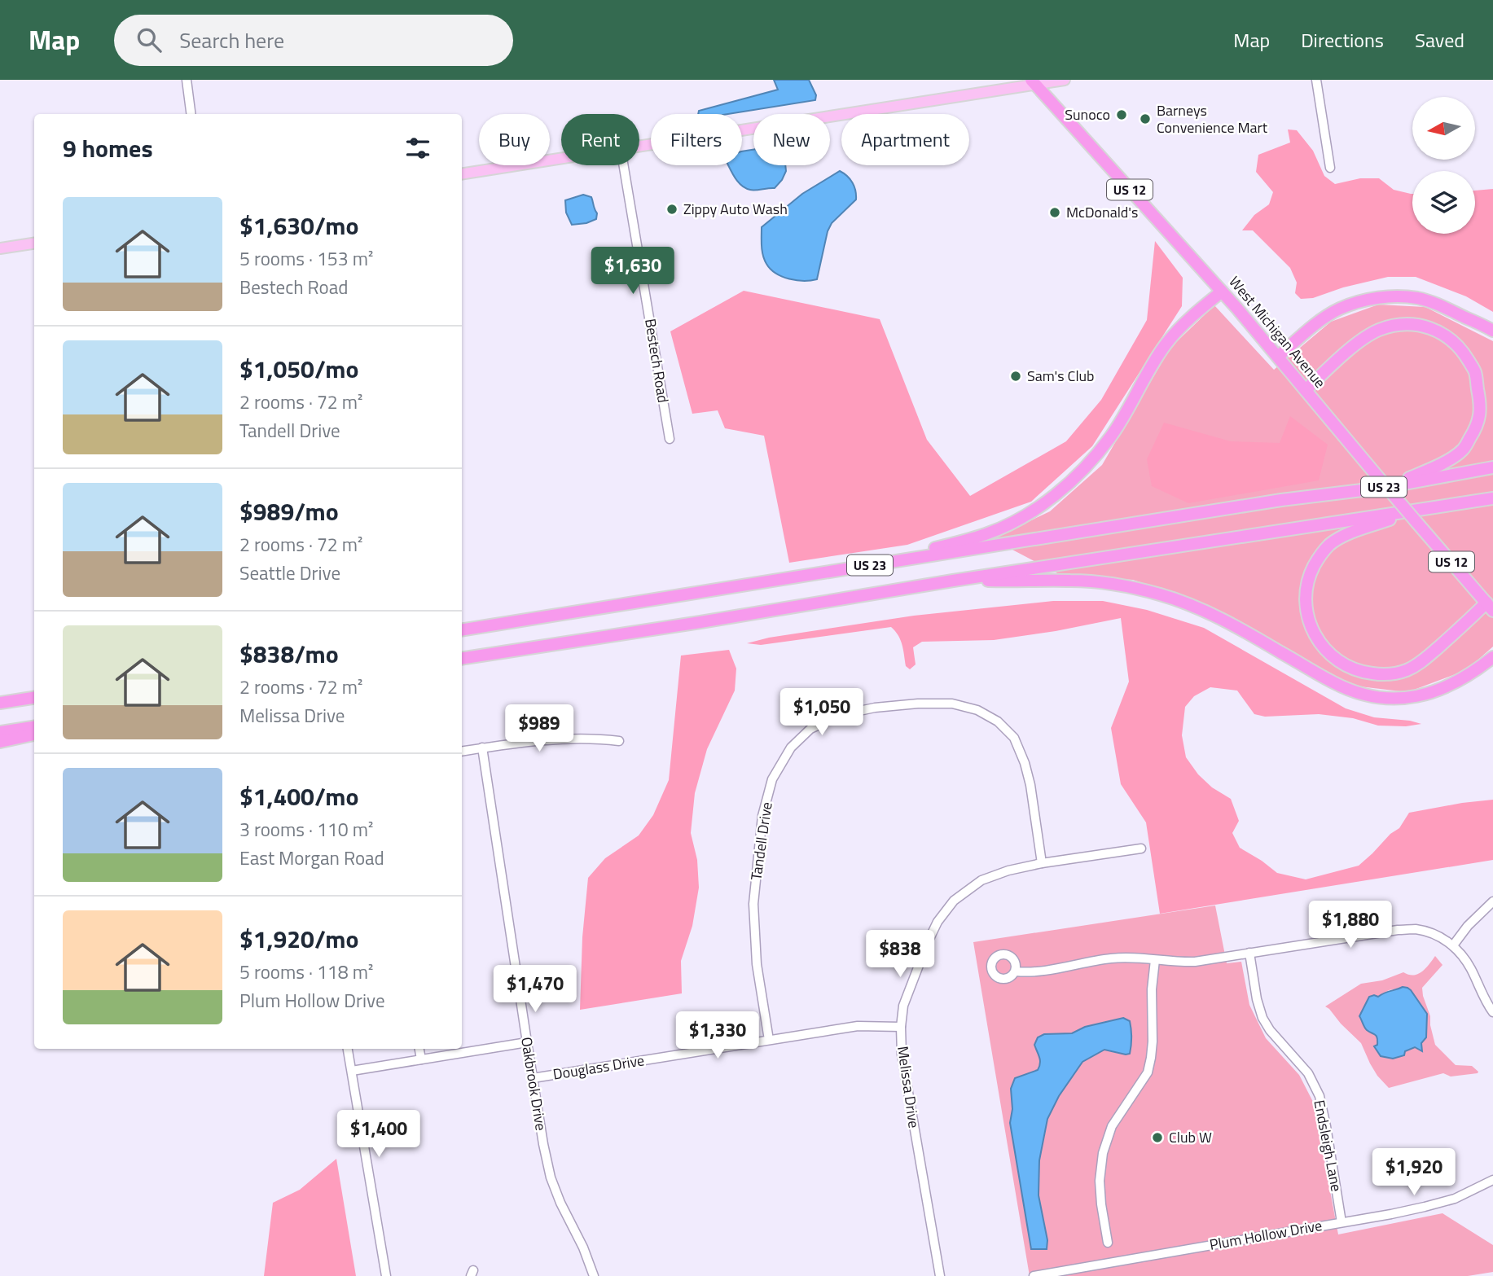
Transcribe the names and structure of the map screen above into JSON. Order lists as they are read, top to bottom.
{
  "streets": {
    "highway": ["US 12", "West Michigan Avenue", "US 23"],
    "street": [
      "Bestech Road",
      "Tandell Drive",
      "Douglass Drive",
      "Oakbrook Drive",
      "Melissa Drive",
      "Endsleigh Lane",
      "Plum Hollow Drive"
    ]
  },
  "crossings": [
    ["West Michigan Avenue", "US 23"],
    ["Tandell Drive", "Douglass Drive"],
    ["Tandell Drive", "Melissa Drive"],
    ["Douglass Drive", "Oakbrook Drive"],
    ["Douglass Drive", "Melissa Drive"],
    ["Endsleigh Lane", "Plum Hollow Drive"]
  ],
  "places": [
    "Sunoco",
    "Barneys Convenience Mart",
    "Zippy Auto Wash",
    "McDonald's",
    "Sam's Club",
    "Club W"
  ],
  "north": "left",
  "page": {
    "header": "Map",
    "search": "Search here",
    "nav": ["Map", "Directions", "Saved"],
    "chip": [
      "Buy",
      "Rent",
      "Filters",
      "New",
      "Apartment"
    ],
    "heading": "9 homes",
    "list": [
      {
        "name": "$1,630/mo",
        "note": "5 rooms · 153 m² · Bestech Road"
      },
      {
        "name": "$1,050/mo",
        "note": "2 rooms · 72 m² · Tandell Drive"
      },
      {
        "name": "$989/mo",
        "note": "2 rooms · 72 m² · Seattle Drive"
      },
      {
        "name": "$838/mo",
        "note": "2 rooms · 72 m² · Melissa Drive"
      },
      {
        "name": "$1,400/mo",
        "note": "3 rooms · 110 m² · East Morgan Road"
      },
      {
        "name": "$1,920/mo",
        "note": "5 rooms · 118 m² · Plum Hollow Drive"
      }
    ],
    "price": [
      "$1,630",
      "$1,050",
      "$989",
      "$1,880",
      "$838",
      "$1,470",
      "$1,330",
      "$1,400",
      "$1,920"
    ]
  }
}
